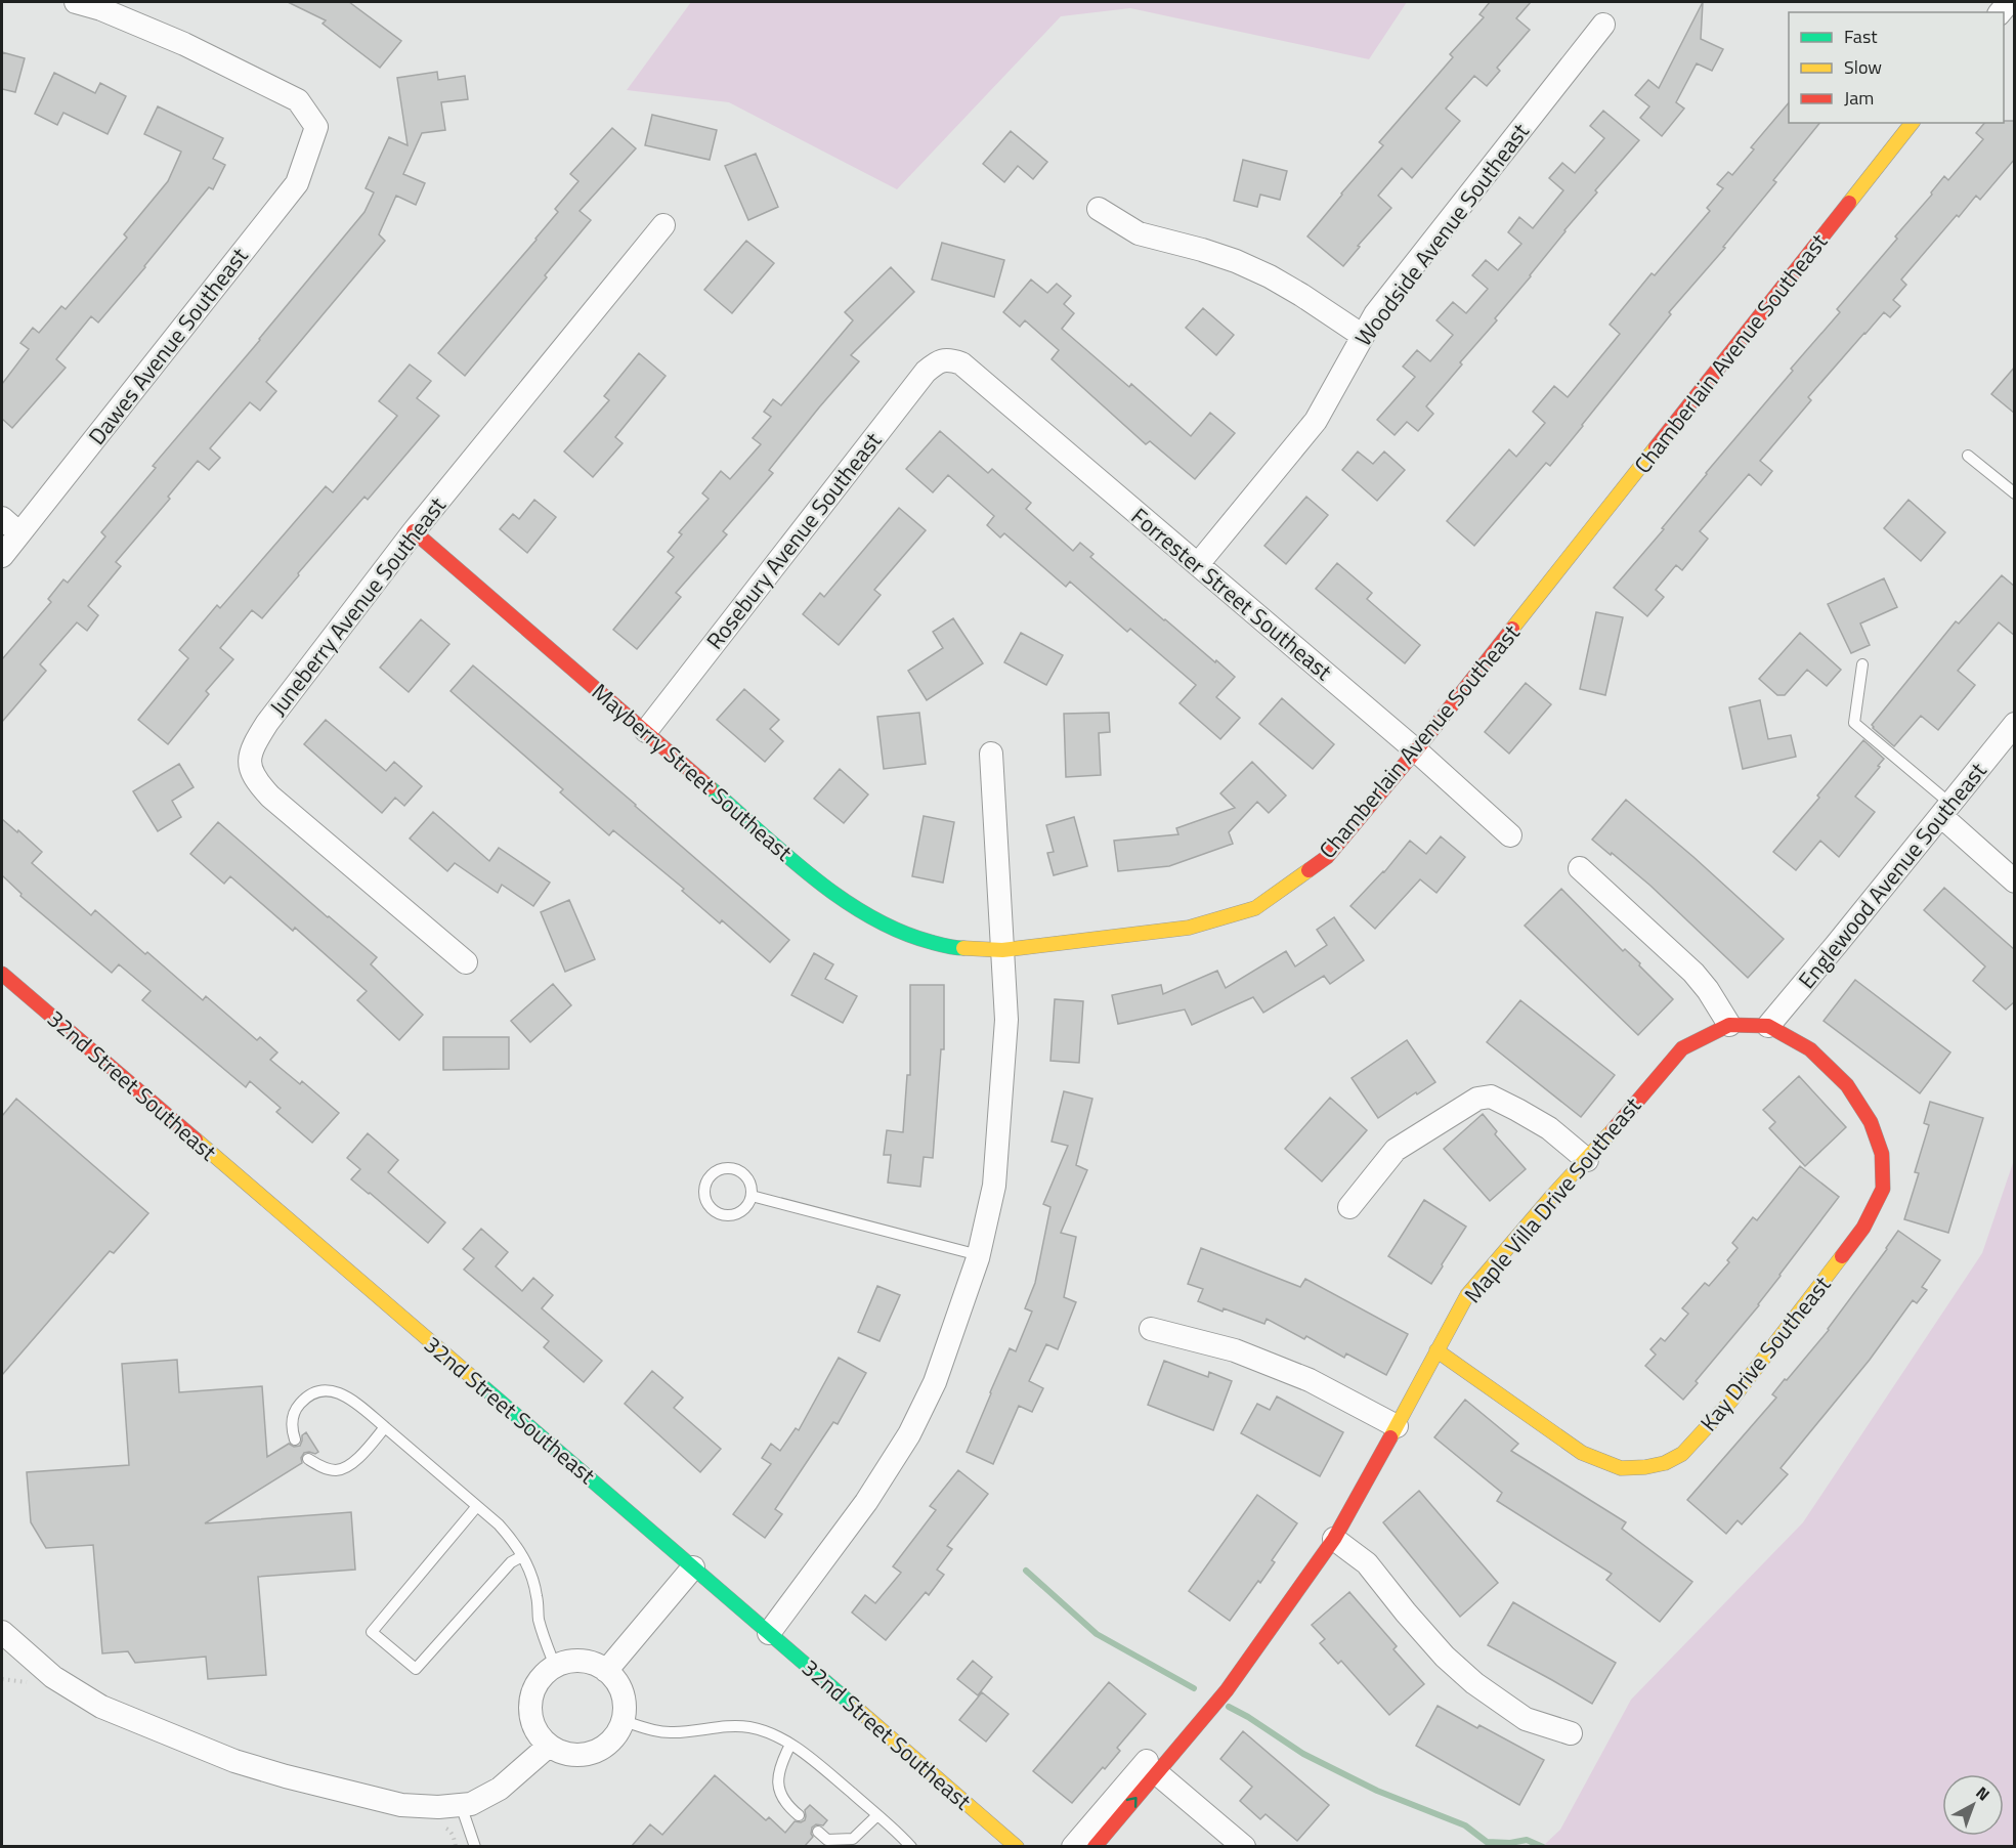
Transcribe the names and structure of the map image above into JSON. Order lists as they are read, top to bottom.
{
  "streets": {
    "street": [
      "Woodside Avenue Southeast",
      "Dawes Avenue Southeast",
      "Chamberlain Avenue Southeast",
      "Rosebury Avenue Southeast",
      "Forrester Street Southeast",
      "Juneberry Avenue Southeast",
      "Mayberry Street Southeast",
      "Englewood Avenue Southeast",
      "32nd Street Southeast",
      "Maple Villa Drive Southeast",
      "Kay Drive Southeast"
    ]
  },
  "crossings": [
    ["Woodside Avenue Southeast", "Forrester Street Southeast"],
    ["Chamberlain Avenue Southeast", "Forrester Street Southeast"],
    ["Chamberlain Avenue Southeast", "Mayberry Street Southeast"],
    ["Rosebury Avenue Southeast", "Forrester Street Southeast"],
    ["Rosebury Avenue Southeast", "Mayberry Street Southeast"],
    ["Juneberry Avenue Southeast", "Mayberry Street Southeast"],
    ["Englewood Avenue Southeast", "Maple Villa Drive Southeast"],
    ["Englewood Avenue Southeast", "Kay Drive Southeast"],
    ["Maple Villa Drive Southeast", "Kay Drive Southeast"]
  ],
  "legend": ["Fast", "Slow", "Jam"],
  "north": "top right"
}
